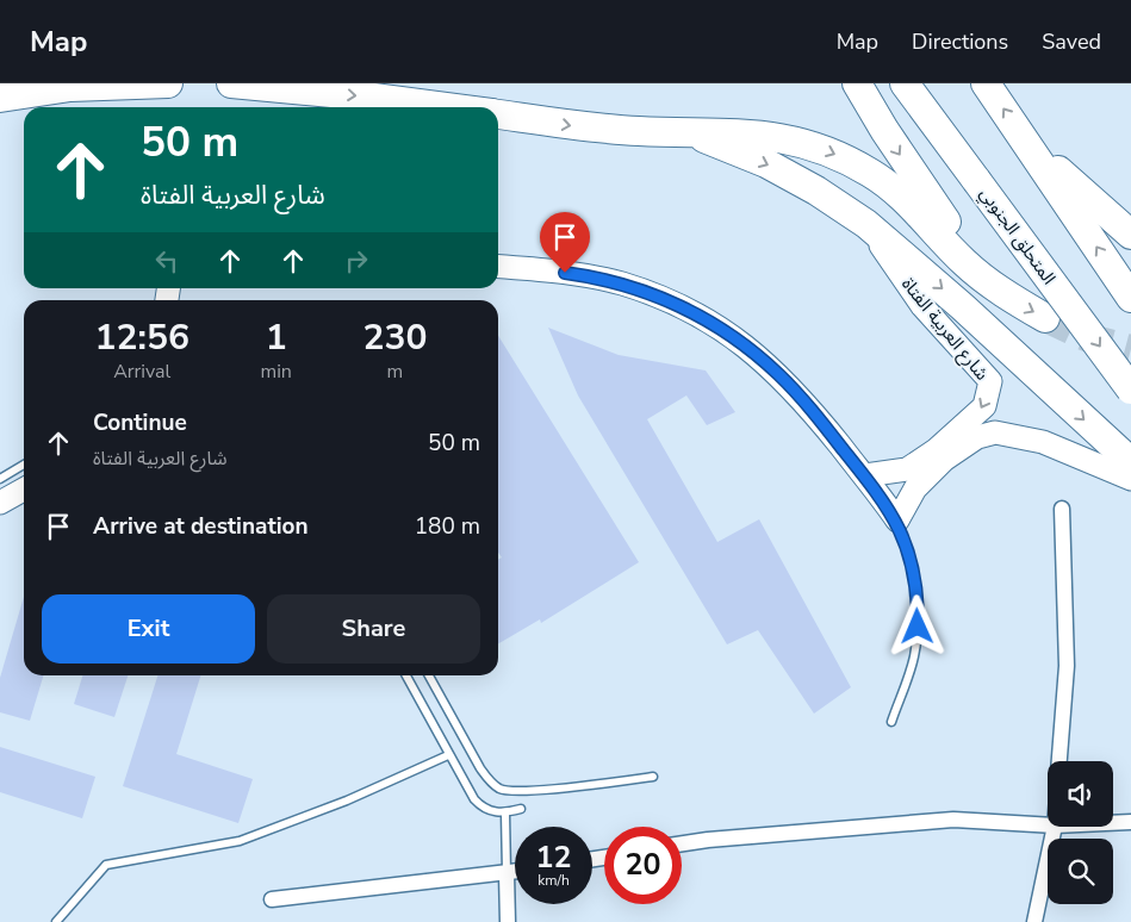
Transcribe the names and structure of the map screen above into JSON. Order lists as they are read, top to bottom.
{
  "streets": {
    "highway": ["المتحلق الجنوبي"],
    "street": ["شارع العربية الفتاة"]
  },
  "one_way": ["شارع العربية الفتاة"],
  "page": {
    "header": "Map",
    "nav": ["Map", "Directions", "Saved"],
    "turn": ["50 m", "شارع العربية الفتاة"],
    "eta": [
      "12:56",
      "Arrival",
      "1",
      "min",
      "230",
      "m"
    ],
    "list": [
      {
        "name": "Continue",
        "note": "شارع العربية الفتاة",
        "value": "50 m"
      },
      {
        "name": "Arrive at destination",
        "value": "180 m"
      }
    ],
    "buttons": ["Exit", "Share"],
    "speed": "12 km/h",
    "limit": "20"
  }
}
